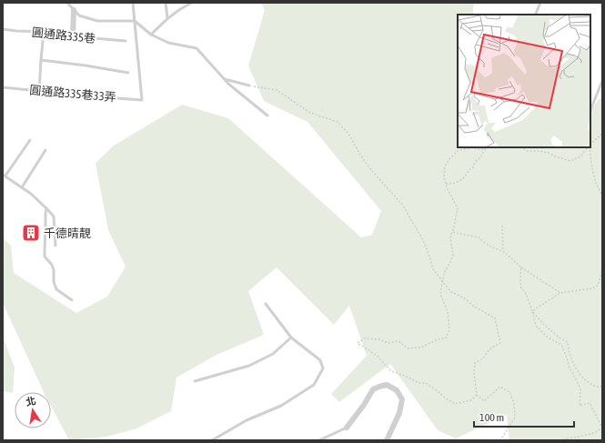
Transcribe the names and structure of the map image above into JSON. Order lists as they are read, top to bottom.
{
  "streets": {
    "lane": ["圓通路335巷", "圓通路335巷33弄"]
  },
  "places": {
    "building": ["千德晴靚"]
  },
  "scale_bar": "100 m",
  "north": "top"
}
